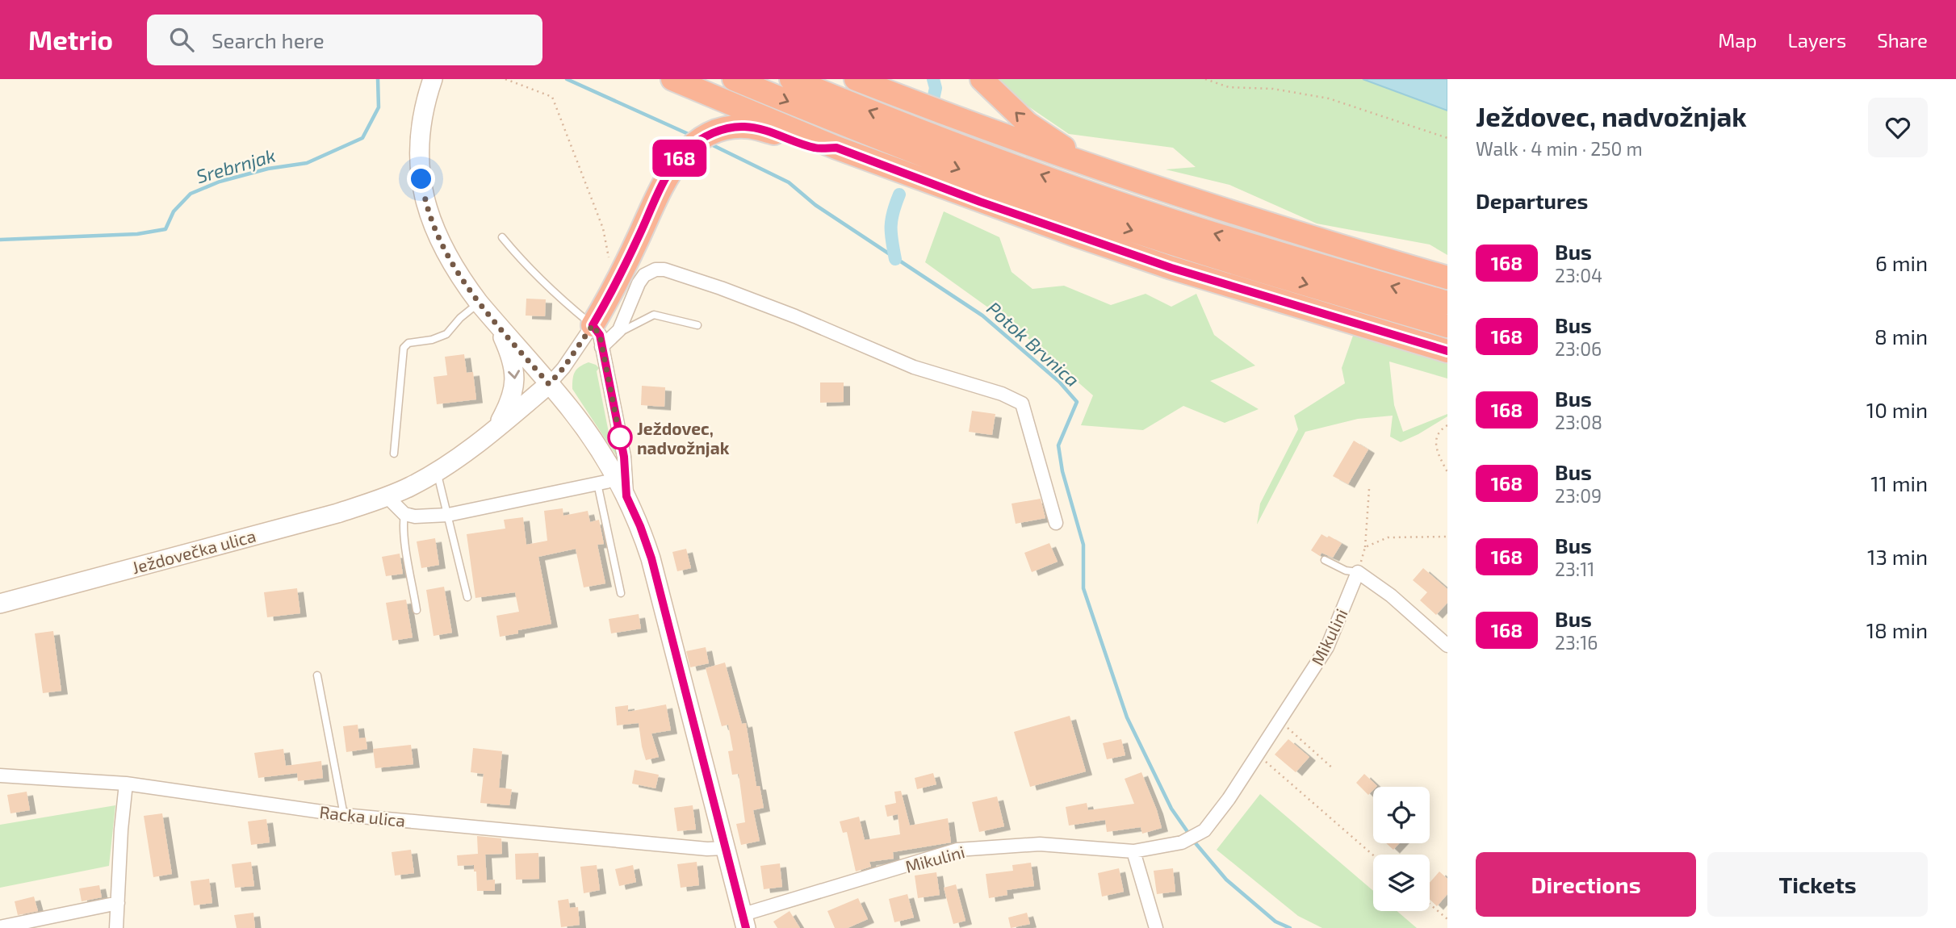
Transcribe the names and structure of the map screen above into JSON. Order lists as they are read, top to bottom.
{
  "streets": {
    "main road": ["Ježdovečka ulica"],
    "street": ["Mikulini", "Racka ulica"]
  },
  "water": ["Srebrnjak", "Potok Brvnica"],
  "places": ["Ježdovec, nadvožnjak"],
  "lines": ["bus line 168"],
  "page": {
    "header": "Metrio",
    "search": "Search here",
    "nav": ["Map", "Layers", "Share"],
    "on_map": "168",
    "heading": [
      ["Ježdovec, nadvožnjak", "Walk · 4 min · 250 m"],
      "Departures"
    ],
    "list": [
      {
        "mark": "168",
        "name": "Bus",
        "note": "23:04",
        "value": "6 min"
      },
      {
        "mark": "168",
        "name": "Bus",
        "note": "23:06",
        "value": "8 min"
      },
      {
        "mark": "168",
        "name": "Bus",
        "note": "23:08",
        "value": "10 min"
      },
      {
        "mark": "168",
        "name": "Bus",
        "note": "23:09",
        "value": "11 min"
      },
      {
        "mark": "168",
        "name": "Bus",
        "note": "23:11",
        "value": "13 min"
      },
      {
        "mark": "168",
        "name": "Bus",
        "note": "23:16",
        "value": "18 min"
      }
    ],
    "buttons": ["Directions", "Tickets"]
  }
}
